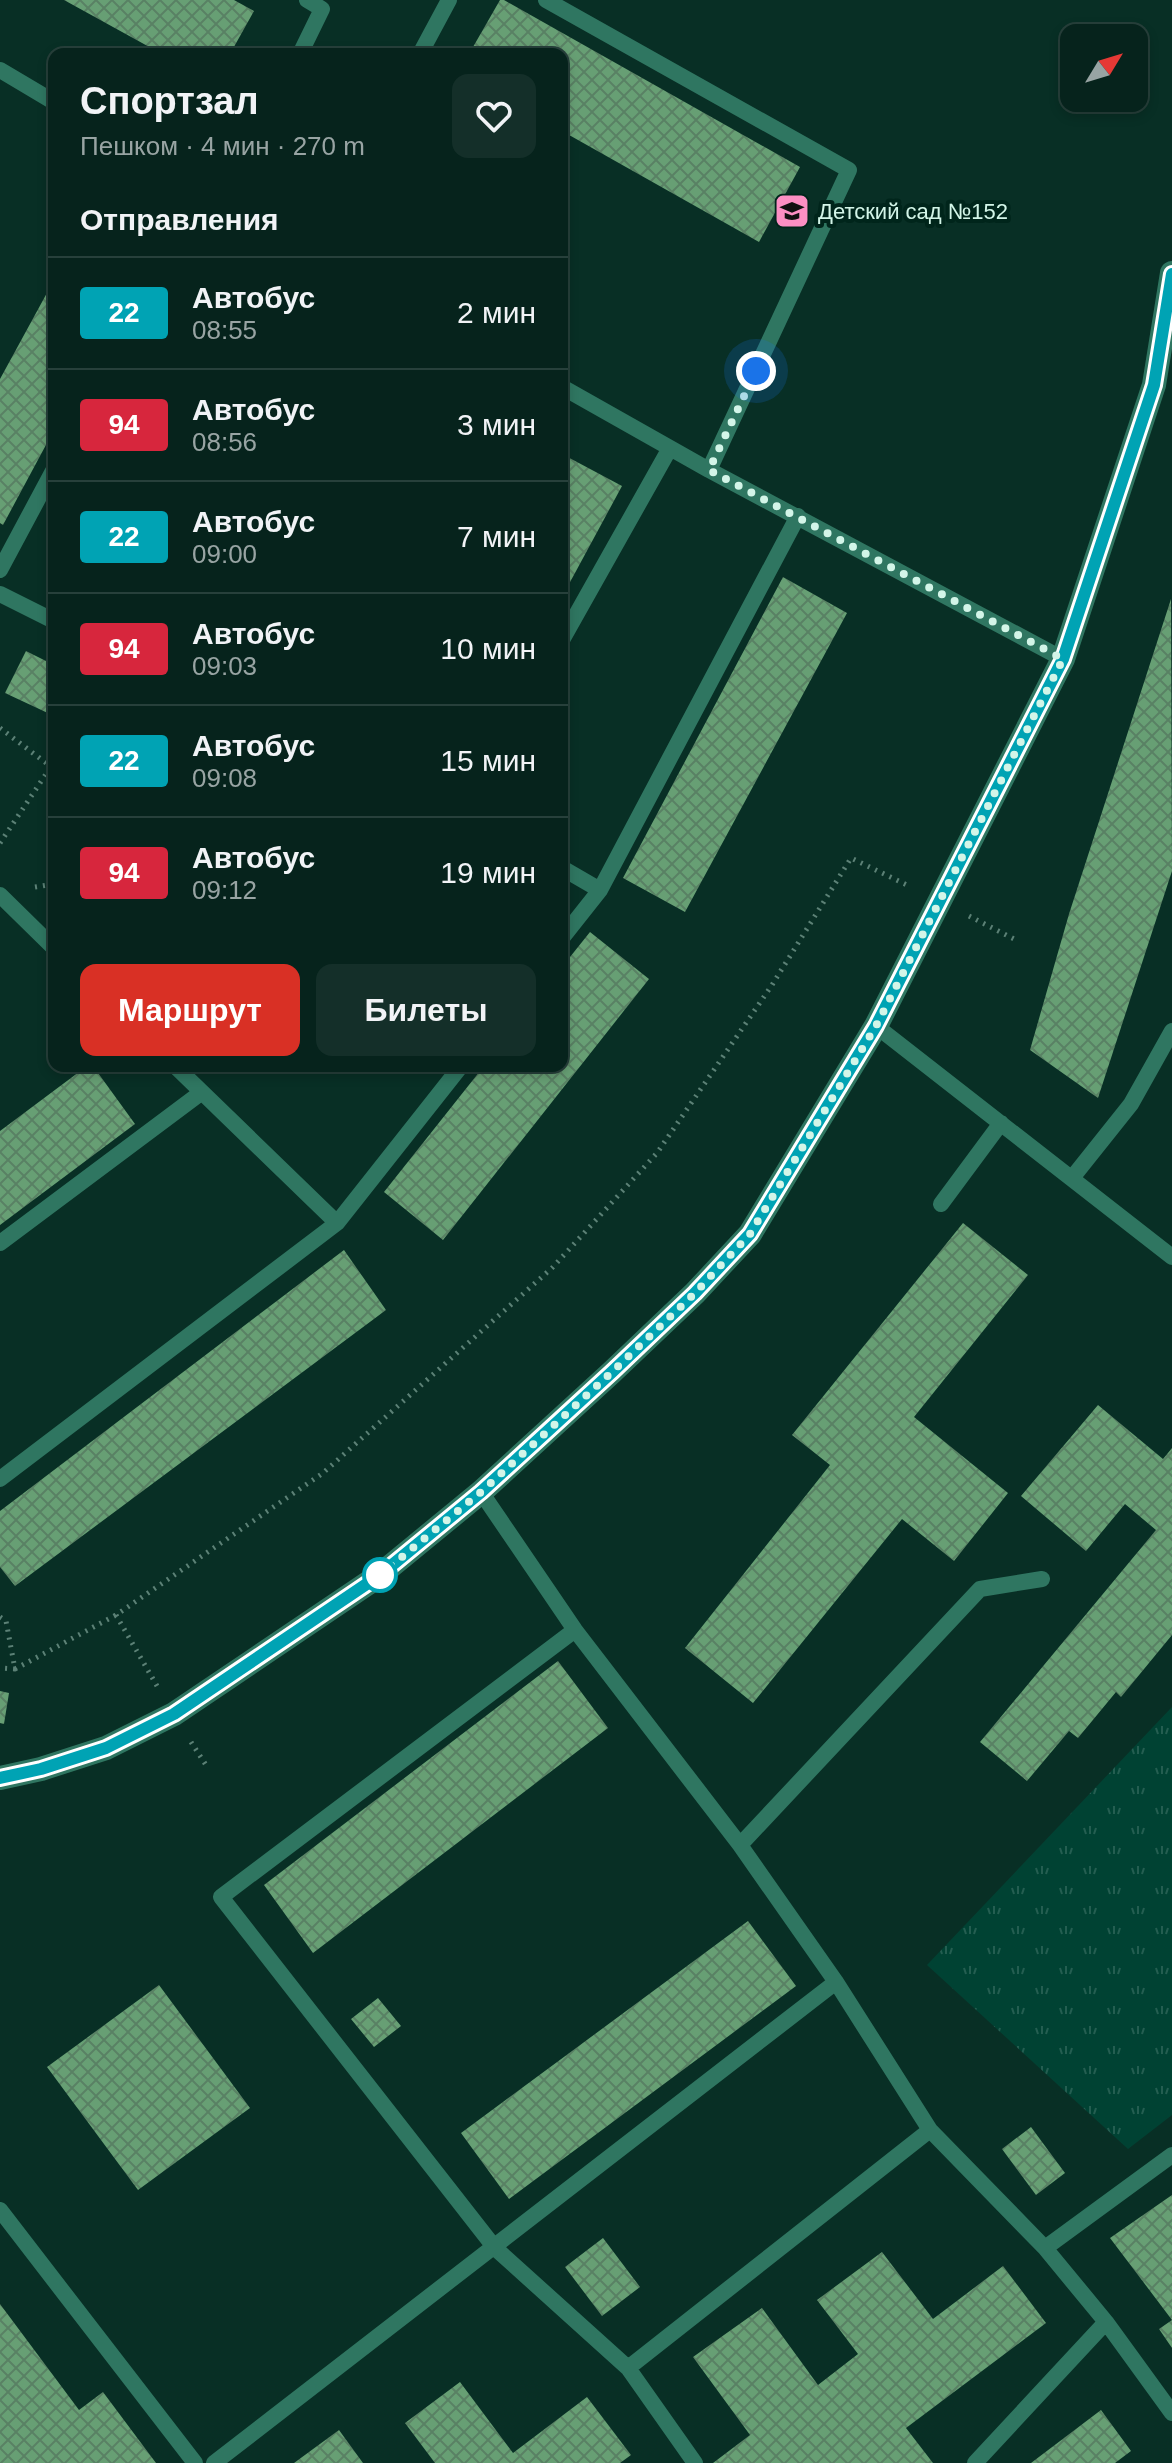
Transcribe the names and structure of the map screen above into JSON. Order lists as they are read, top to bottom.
{
  "places": {
    "school or university": ["Детский сад №152"]
  },
  "lines": ["bus line 22"],
  "north": "top right",
  "page": {
    "heading": [
      ["Спортзал", "Пешком · 4 мин · 270 m"],
      "Отправления"
    ],
    "list": [
      {
        "mark": "22",
        "name": "Автобус",
        "note": "08:55",
        "value": "2 мин"
      },
      {
        "mark": "94",
        "name": "Автобус",
        "note": "08:56",
        "value": "3 мин"
      },
      {
        "mark": "22",
        "name": "Автобус",
        "note": "09:00",
        "value": "7 мин"
      },
      {
        "mark": "94",
        "name": "Автобус",
        "note": "09:03",
        "value": "10 мин"
      },
      {
        "mark": "22",
        "name": "Автобус",
        "note": "09:08",
        "value": "15 мин"
      },
      {
        "mark": "94",
        "name": "Автобус",
        "note": "09:12",
        "value": "19 мин"
      }
    ],
    "buttons": ["Маршрут", "Билеты"]
  }
}
